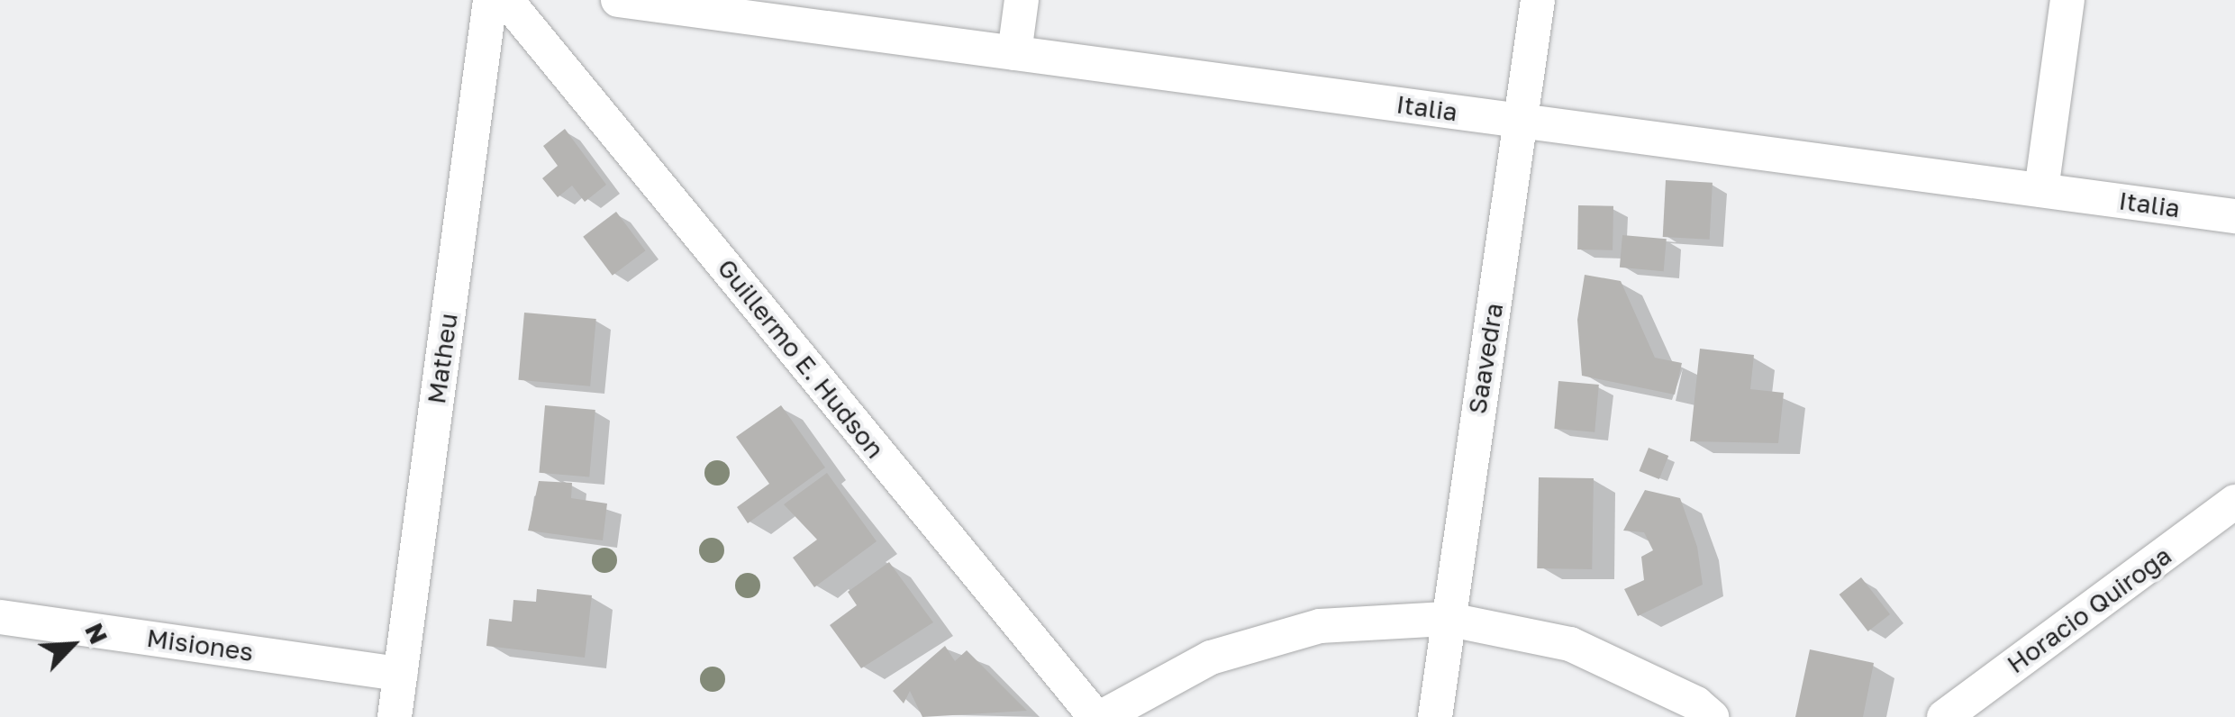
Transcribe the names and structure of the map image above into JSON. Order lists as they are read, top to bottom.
{
  "streets": {
    "street": [
      "Italia",
      "Matheu",
      "Guillermo E. Hudson",
      "Saavedra",
      "Horacio Quiroga",
      "Misiones"
    ]
  },
  "crossings": [
    ["Italia", "Saavedra"],
    ["Matheu", "Misiones"]
  ],
  "north": "top right"
}
